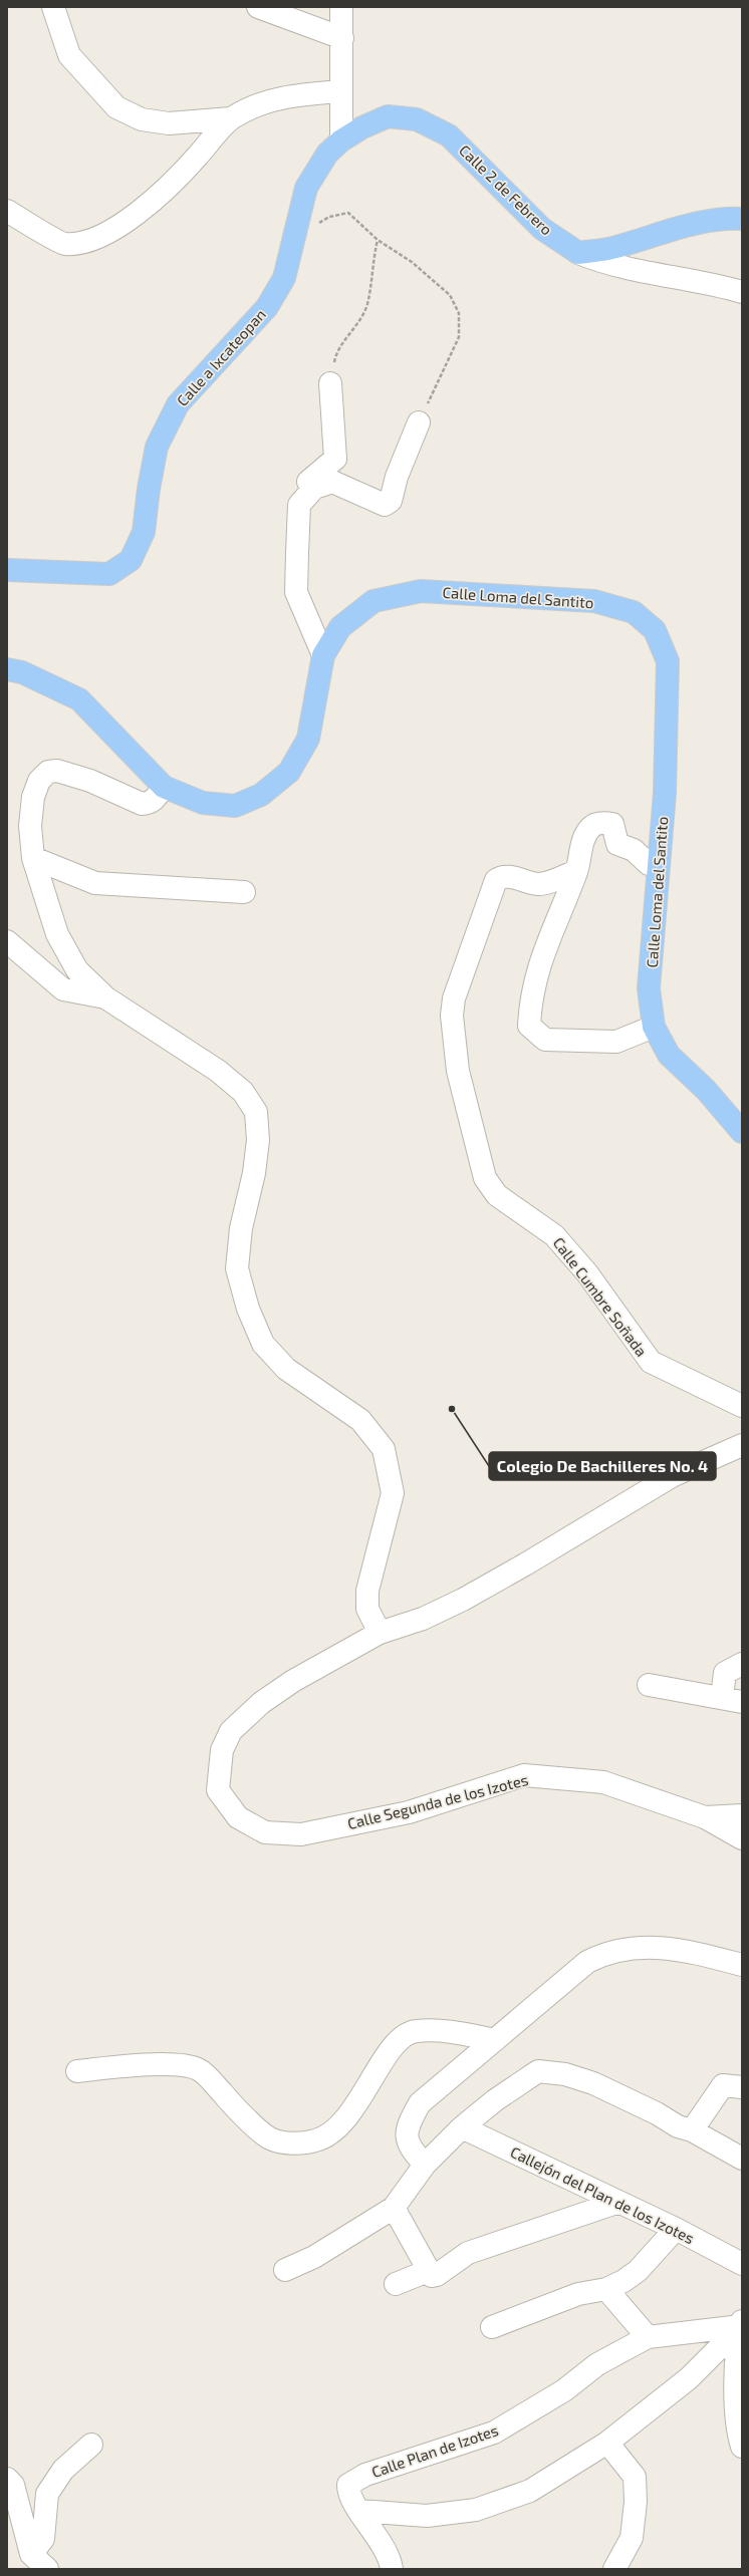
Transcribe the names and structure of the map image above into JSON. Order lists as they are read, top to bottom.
{
  "streets": {
    "main road": ["Calle 2 de Febrero", "Calle a Ixcateopan", "Calle Loma del Santito"],
    "street": [
      "Calle Cumbre Soñada",
      "Calle Segunda de los Izotes",
      "Callejón del Plan de los Izotes",
      "Calle Plan de Izotes"
    ]
  },
  "crossings": [
    ["Calle 2 de Febrero", "Calle a Ixcateopan"]
  ],
  "places": ["Colegio De Bachilleres No. 4"]
}
